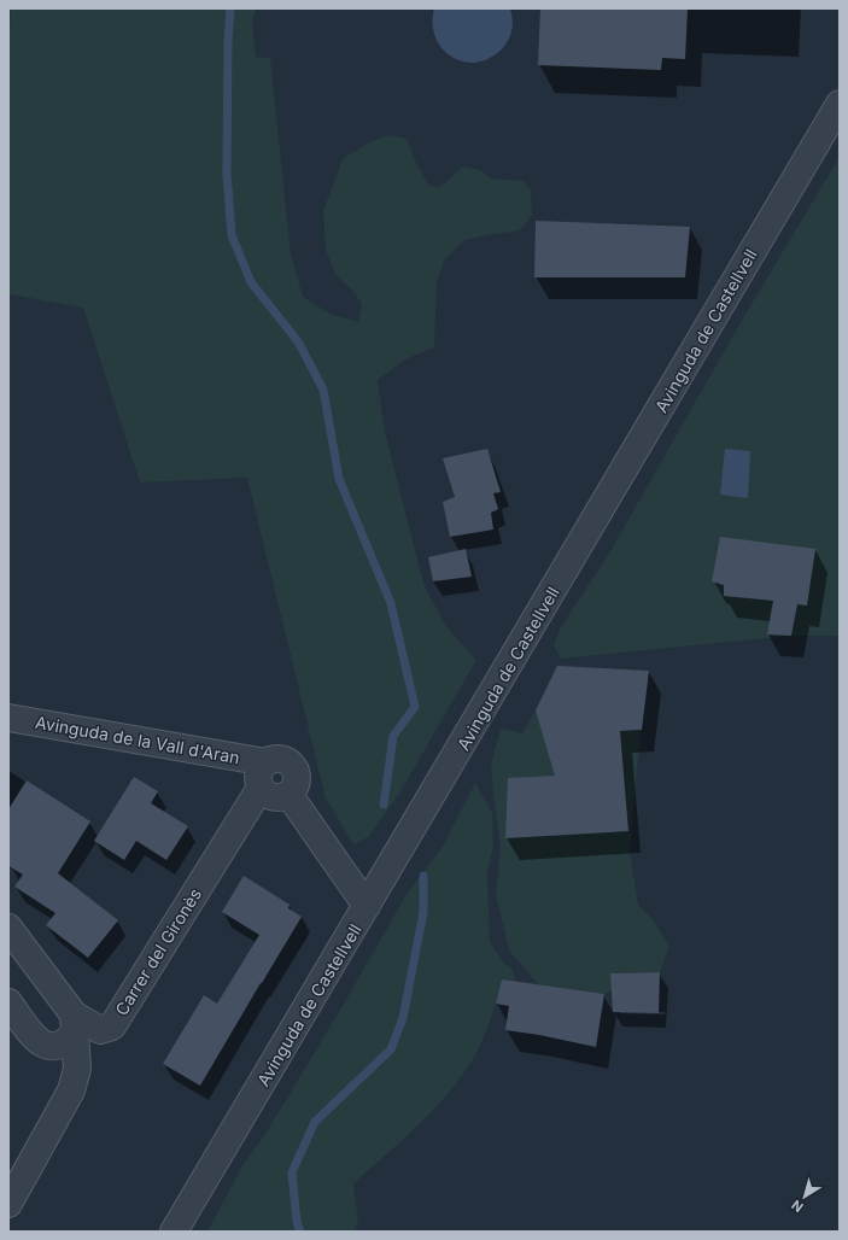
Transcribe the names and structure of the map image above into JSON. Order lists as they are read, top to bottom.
{
  "streets": {
    "street": ["Avinguda de Castellvell", "Avinguda de la Vall d'Aran", "Carrer del Gironès"]
  },
  "crossings": [
    ["Avinguda de la Vall d'Aran", "Carrer del Gironès"]
  ],
  "north": "bottom left"
}
